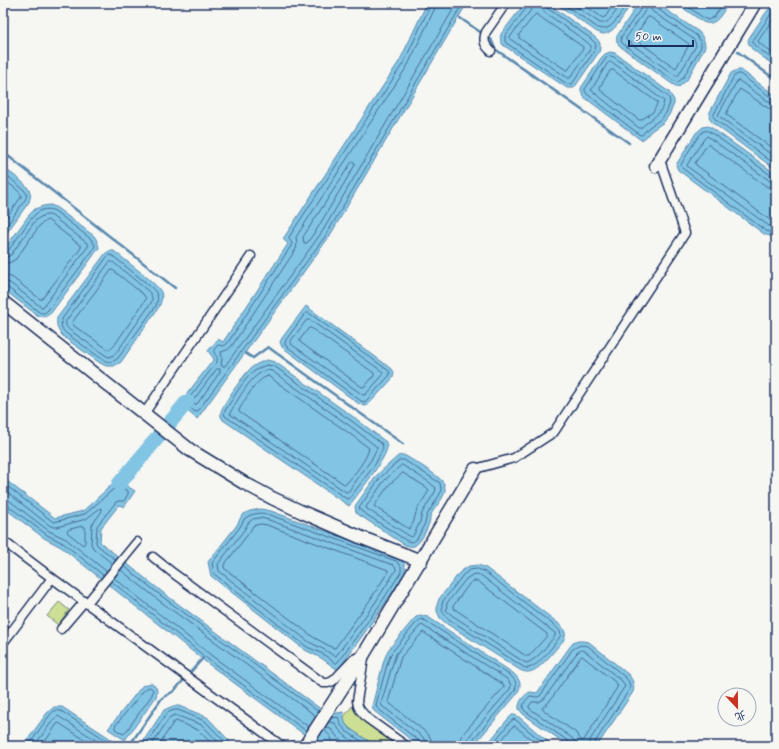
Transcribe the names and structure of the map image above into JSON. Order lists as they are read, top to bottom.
{
  "scale_bar": "50 m",
  "north": "bottom"
}
